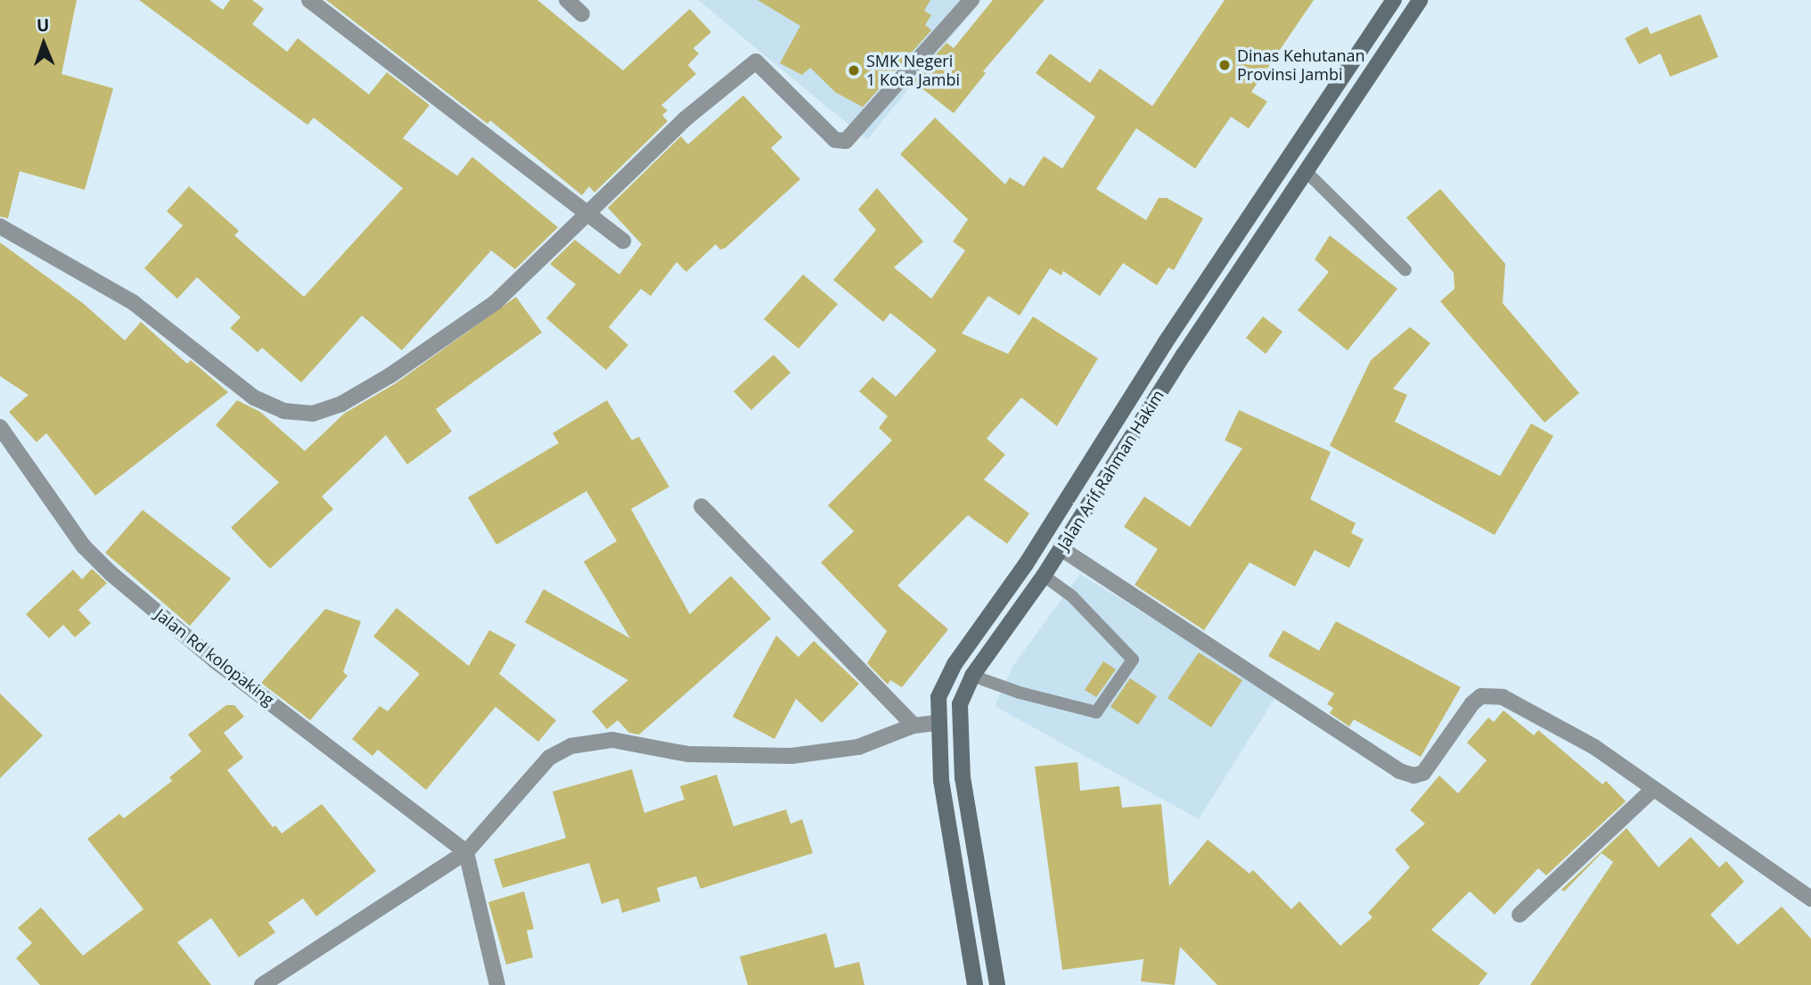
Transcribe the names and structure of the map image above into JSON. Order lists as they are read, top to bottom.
{
  "streets": {
    "main road": ["Jalan Arif Rahman Hakim"],
    "street": ["Jalan Rd kolopaking"]
  },
  "places": ["Dinas Kehutanan Provinsi Jambi", "SMK Negeri 1 Kota Jambi"],
  "north": "top"
}
